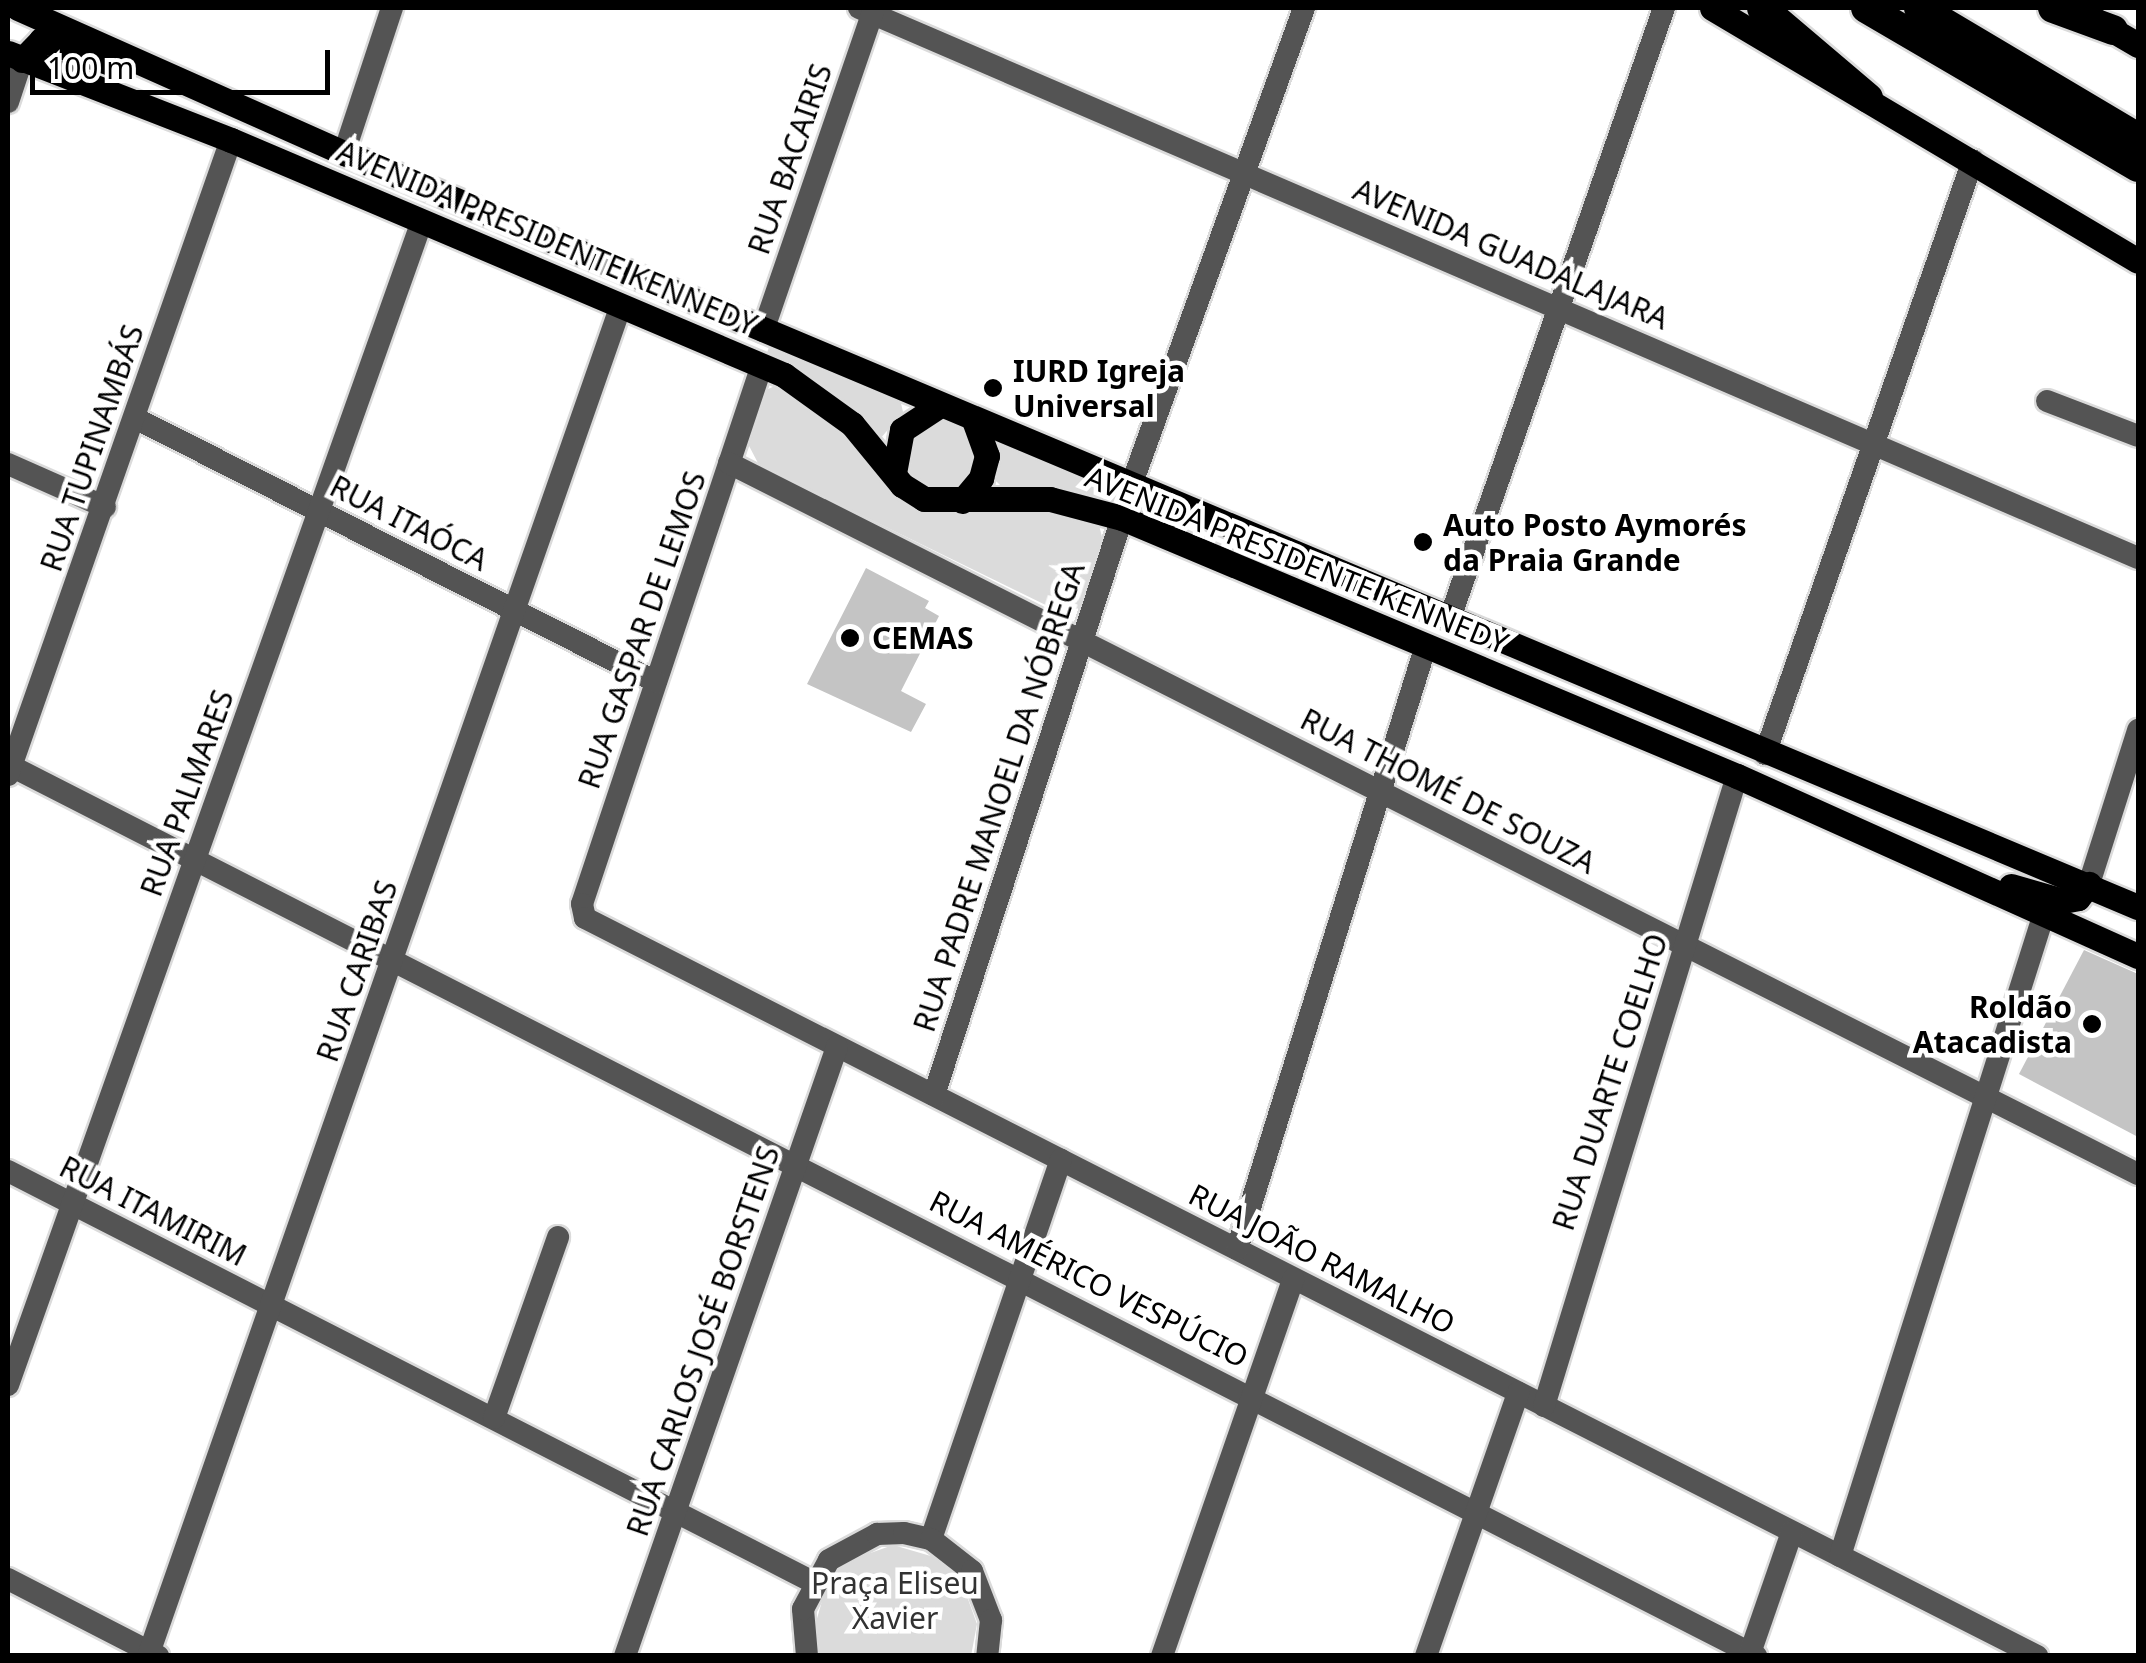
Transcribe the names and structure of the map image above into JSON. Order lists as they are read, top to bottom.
{
  "streets": {
    "main road": ["AVENIDA PRESIDENTE KENNEDY"],
    "street": [
      "RUA BACAIRIS",
      "AVENIDA GUADALAJARA",
      "RUA TUPINAMBÁS",
      "RUA ITAÓCA",
      "RUA GASPAR DE LEMOS",
      "RUA THOMÉ DE SOUZA",
      "RUA PALMARES",
      "RUA PADRE MANOEL DA NÓBREGA",
      "RUA CARIBAS",
      "RUA DUARTE COELHO",
      "RUA ITAMIRIM",
      "RUA JOÃO RAMALHO",
      "RUA AMÉRICO VESPÚCIO",
      "RUA CARLOS JOSÉ BORSTENS"
    ]
  },
  "crossings": [
    ["RUA BACAIRIS", "AVENIDA PRESIDENTE KENNEDY"],
    ["RUA BACAIRIS", "AVENIDA GUADALAJARA"],
    ["AVENIDA PRESIDENTE KENNEDY", "RUA TUPINAMBÁS"],
    ["AVENIDA PRESIDENTE KENNEDY", "RUA GASPAR DE LEMOS"],
    ["AVENIDA PRESIDENTE KENNEDY", "RUA PALMARES"],
    ["AVENIDA PRESIDENTE KENNEDY", "RUA PADRE MANOEL DA NÓBREGA"],
    ["AVENIDA PRESIDENTE KENNEDY", "RUA CARIBAS"],
    ["AVENIDA PRESIDENTE KENNEDY", "RUA DUARTE COELHO"],
    ["RUA TUPINAMBÁS", "RUA ITAÓCA"],
    ["RUA TUPINAMBÁS", "RUA AMÉRICO VESPÚCIO"],
    ["RUA ITAÓCA", "RUA GASPAR DE LEMOS"],
    ["RUA ITAÓCA", "RUA PALMARES"],
    ["RUA ITAÓCA", "RUA CARIBAS"],
    ["RUA GASPAR DE LEMOS", "RUA THOMÉ DE SOUZA"],
    ["RUA GASPAR DE LEMOS", "RUA JOÃO RAMALHO"],
    ["RUA THOMÉ DE SOUZA", "RUA PADRE MANOEL DA NÓBREGA"],
    ["RUA THOMÉ DE SOUZA", "RUA DUARTE COELHO"],
    ["RUA PALMARES", "RUA ITAMIRIM"],
    ["RUA PALMARES", "RUA AMÉRICO VESPÚCIO"],
    ["RUA PADRE MANOEL DA NÓBREGA", "RUA JOÃO RAMALHO"],
    ["RUA CARIBAS", "RUA ITAMIRIM"],
    ["RUA CARIBAS", "RUA AMÉRICO VESPÚCIO"],
    ["RUA DUARTE COELHO", "RUA JOÃO RAMALHO"],
    ["RUA ITAMIRIM", "RUA CARLOS JOSÉ BORSTENS"],
    ["RUA JOÃO RAMALHO", "RUA CARLOS JOSÉ BORSTENS"],
    ["RUA AMÉRICO VESPÚCIO", "RUA CARLOS JOSÉ BORSTENS"]
  ],
  "parks": ["Praça Eliseu Xavier"],
  "places": [
    "IURD Igreja Universal",
    "Auto Posto Aymorés da Praia Grande",
    "CEMAS",
    "Roldão Atacadista"
  ],
  "scale_bar": "100 m"
}
